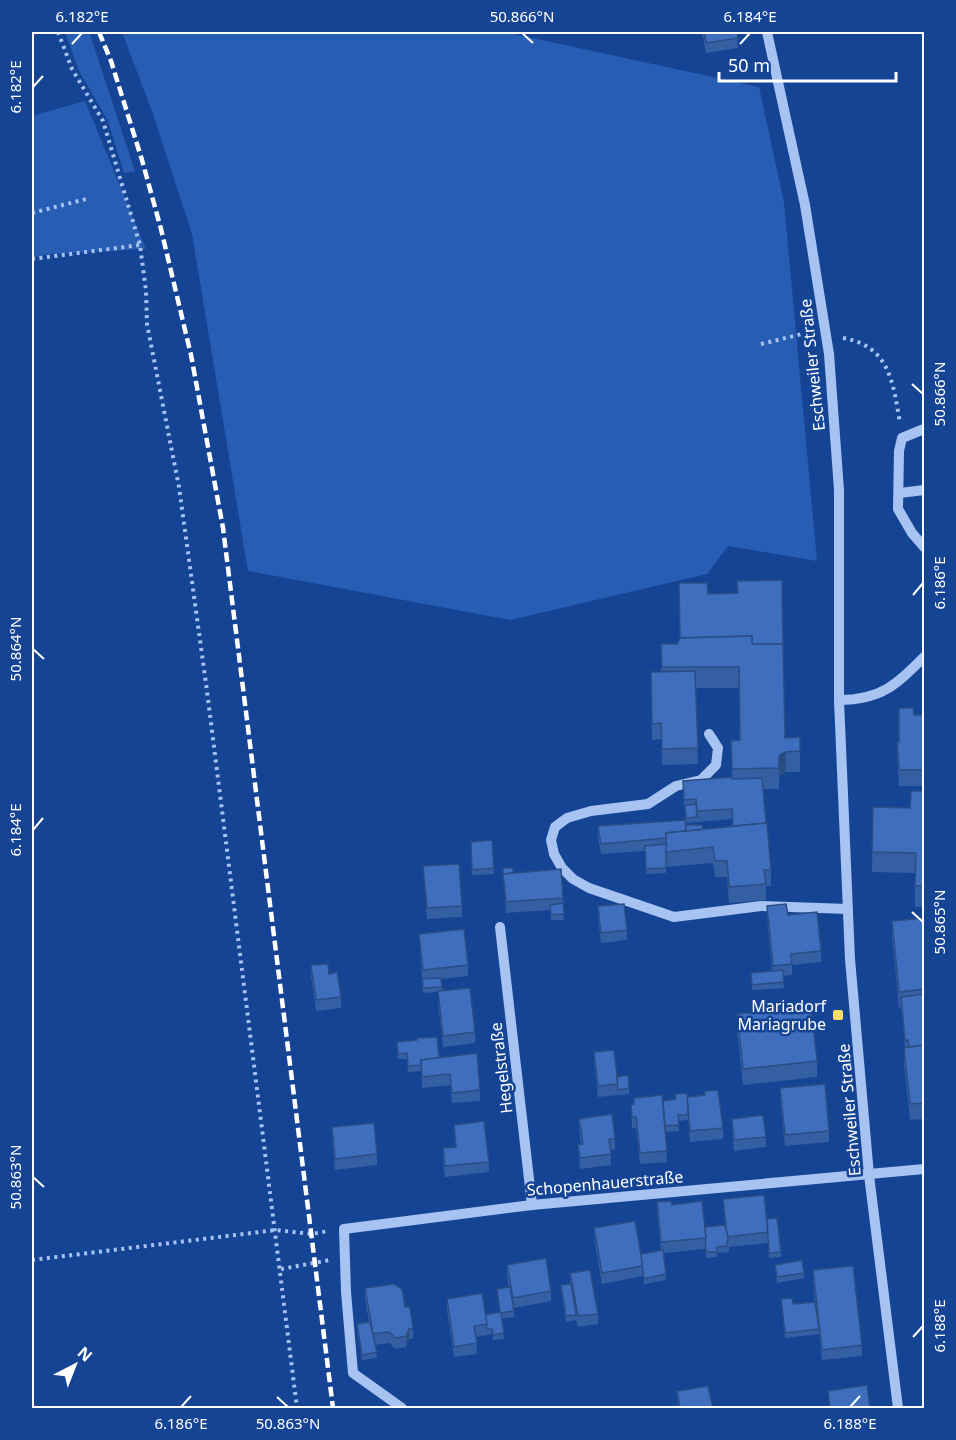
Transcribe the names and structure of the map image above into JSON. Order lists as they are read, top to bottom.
{
  "streets": {
    "street": ["Eschweiler Straße", "Hegelstraße", "Schopenhauerstraße"]
  },
  "crossings": [
    ["Eschweiler Straße", "Schopenhauerstraße"],
    ["Hegelstraße", "Schopenhauerstraße"]
  ],
  "places": {
    "transit": ["Mariadorf Mariagrube"]
  },
  "scale_bar": "50 m",
  "north": "top right",
  "coordinates": [
    "6.182°E",
    "50.866°N",
    "6.184°E",
    "6.186°E",
    "50.864°N",
    "50.865°N",
    "50.863°N",
    "6.188°E"
  ]
}
